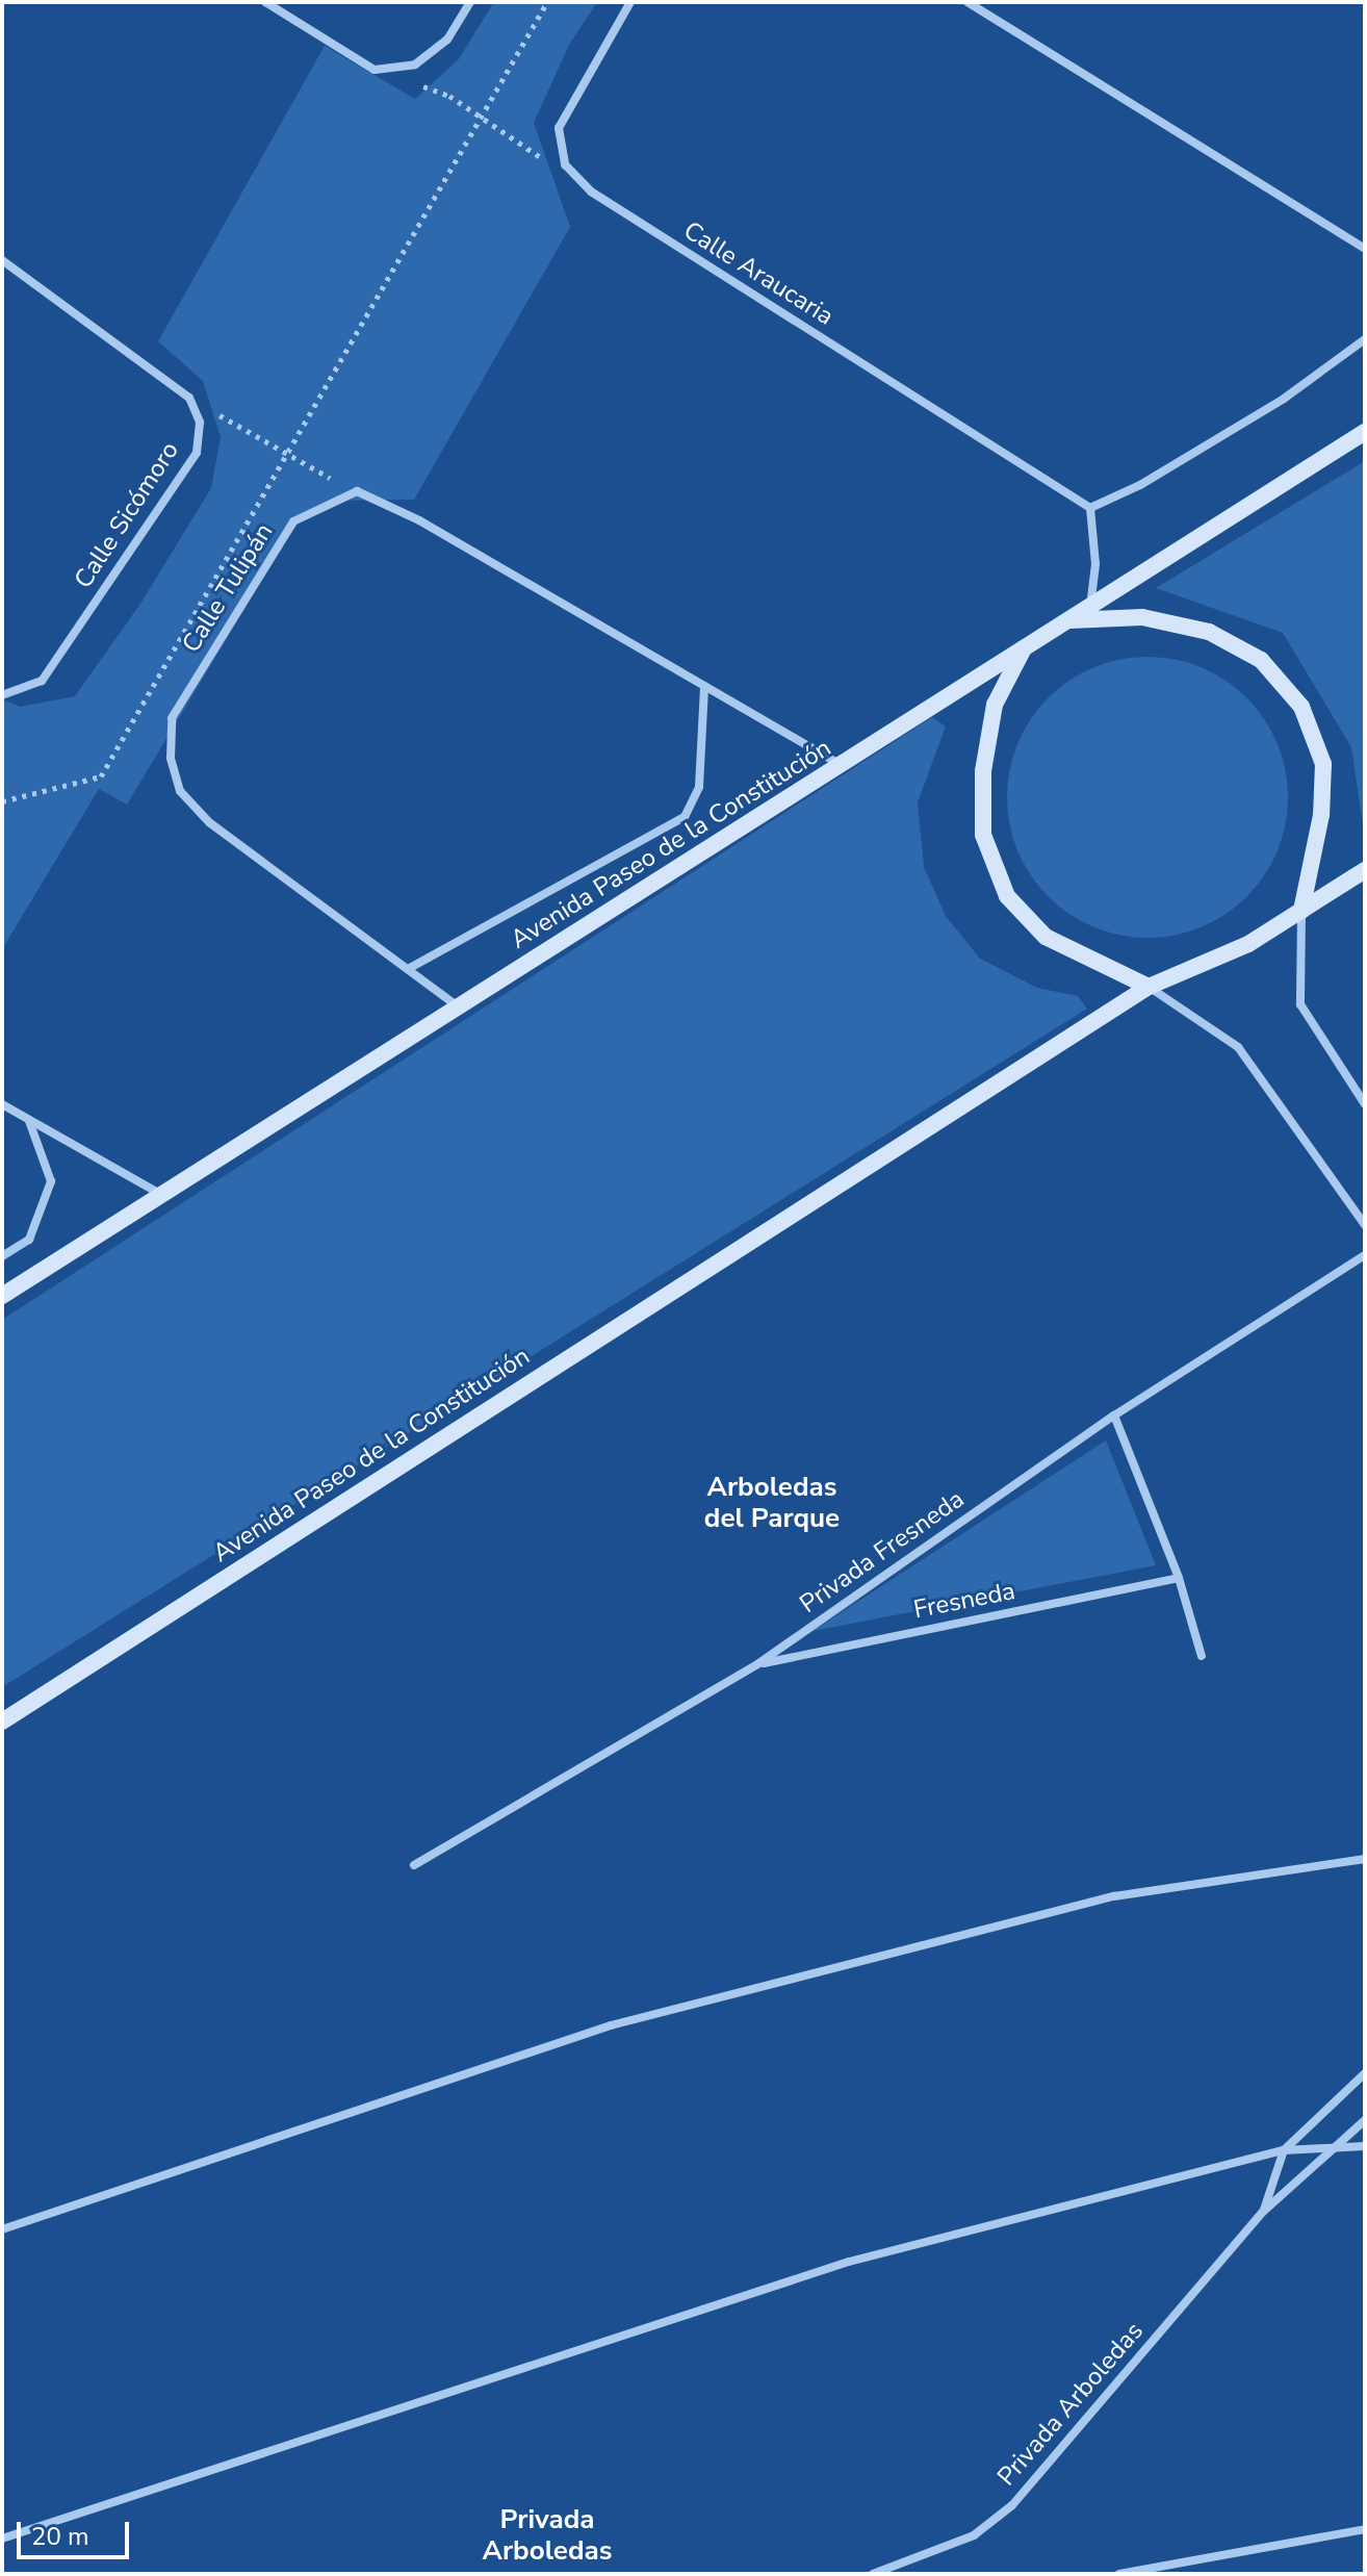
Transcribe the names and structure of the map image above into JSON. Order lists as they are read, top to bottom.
{
  "streets": {
    "street": [
      "Calle Araucaria",
      "Calle Sicómoro",
      "Calle Tulipán",
      "Avenida Paseo de la Constitución",
      "Privada Fresneda",
      "Fresneda",
      "Privada Arboledas"
    ]
  },
  "crossings": [
    ["Calle Tulipán", "Avenida Paseo de la Constitución"],
    ["Privada Fresneda", "Fresneda"]
  ],
  "districts": ["Arboledas del Parque", "Privada Arboledas"],
  "scale_bar": "20 m"
}
